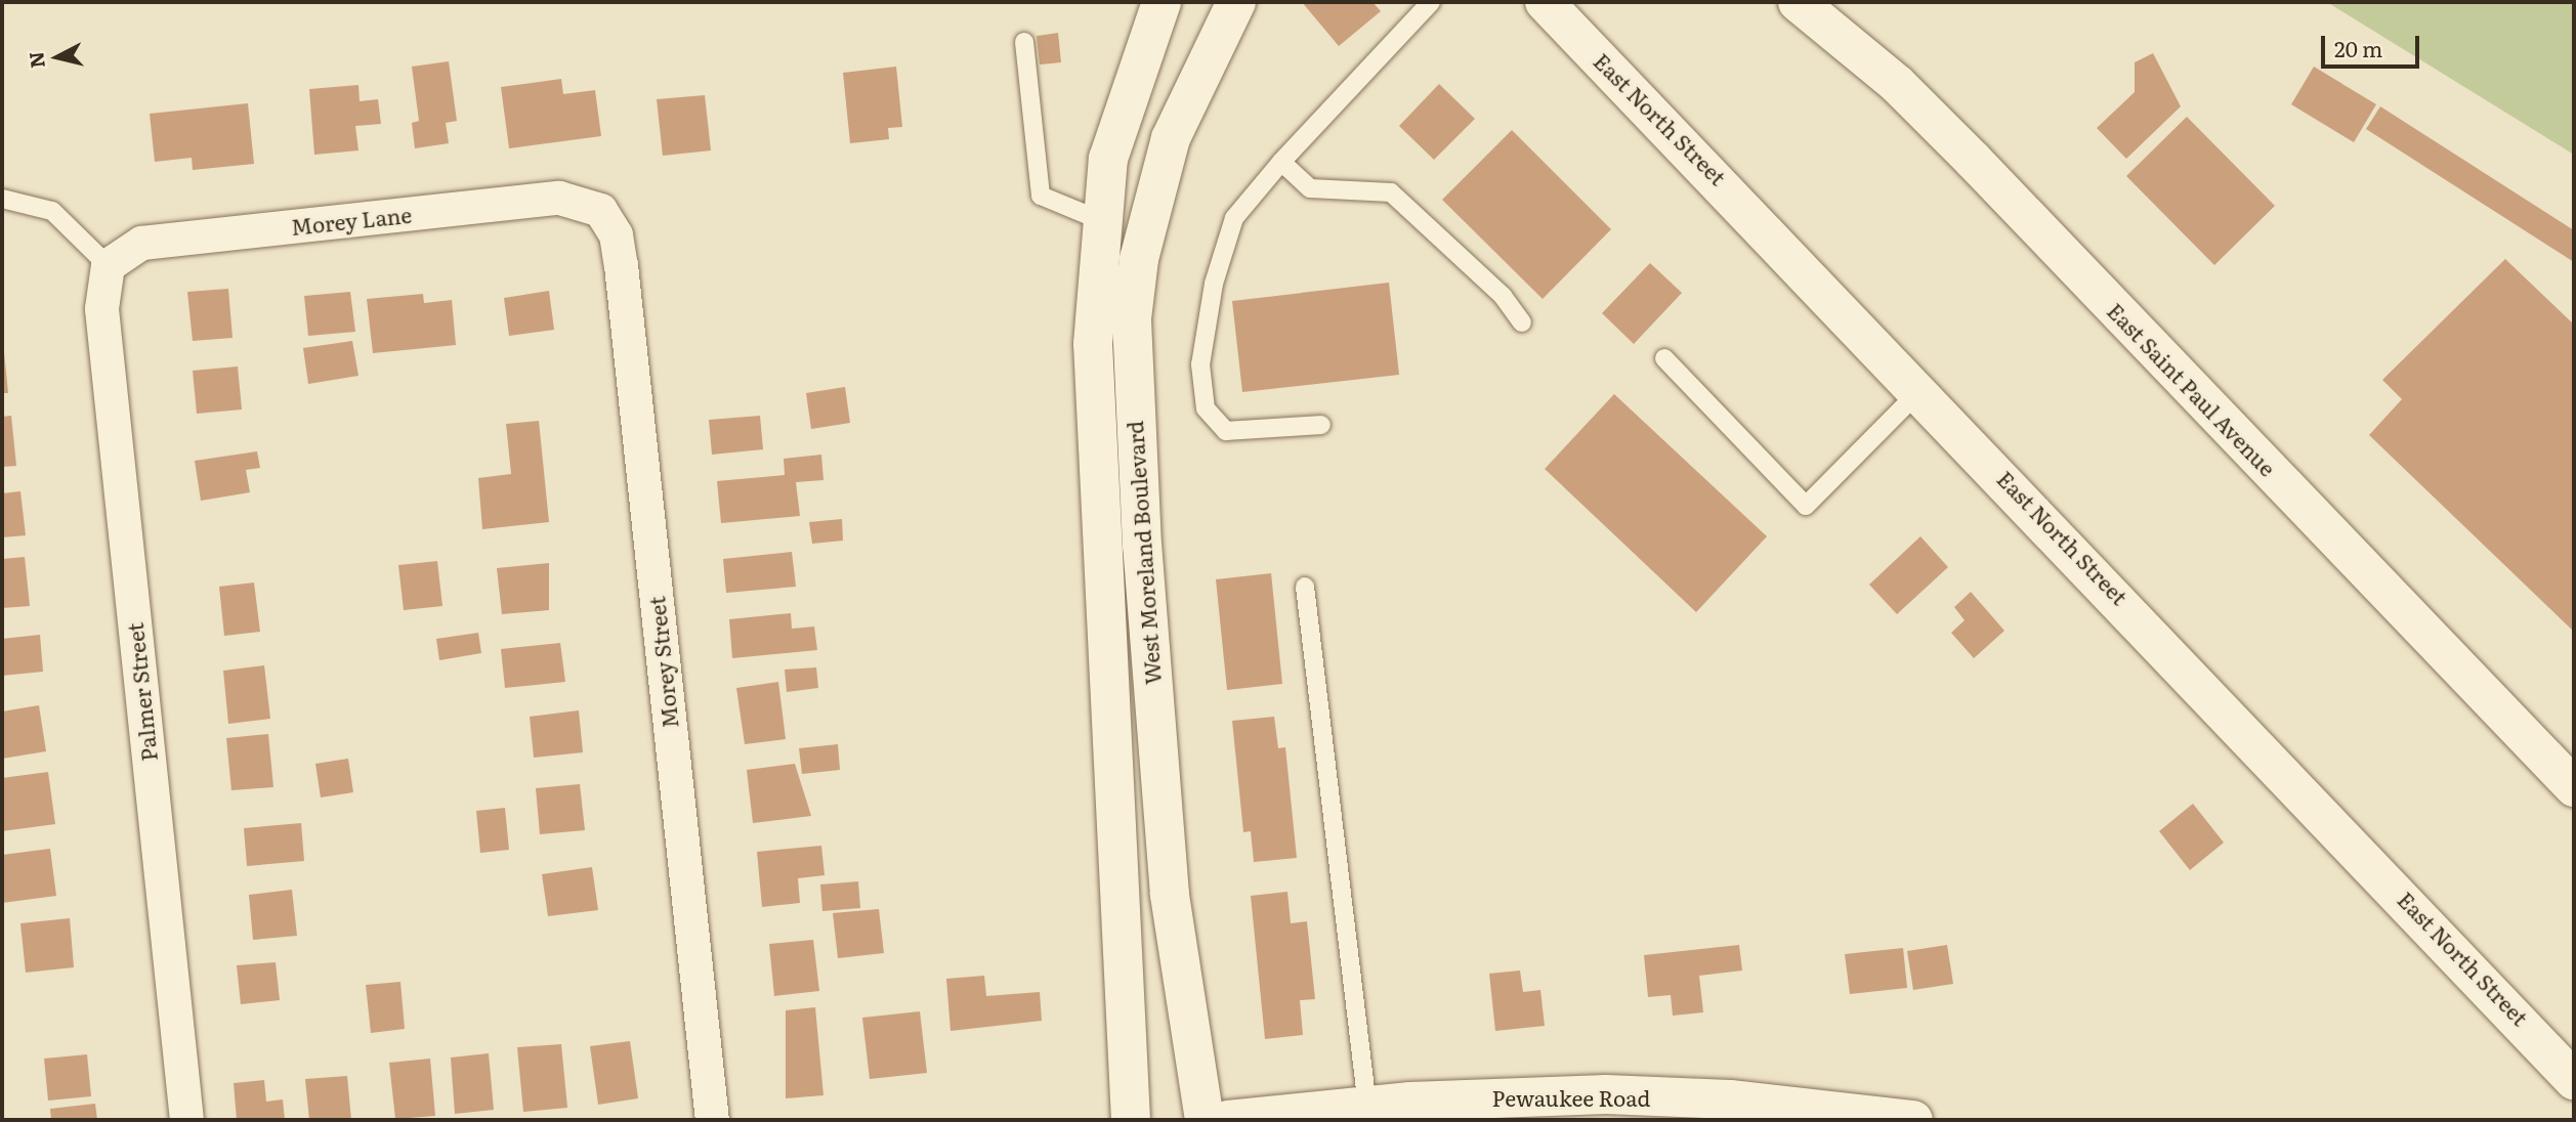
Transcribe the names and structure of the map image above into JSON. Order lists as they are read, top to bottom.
{
  "streets": {
    "main road": [
      "East North Street",
      "East Saint Paul Avenue",
      "West Moreland Boulevard",
      "Pewaukee Road"
    ],
    "street": ["Morey Lane", "Morey Street", "Palmer Street"]
  },
  "crossings": [
    ["Morey Lane", "Morey Street"],
    ["Morey Lane", "Palmer Street"]
  ],
  "scale_bar": "20 m",
  "north": "left"
}
